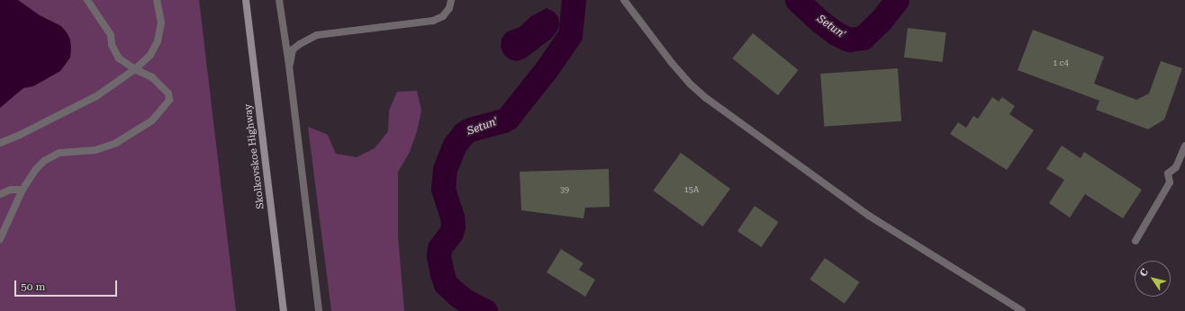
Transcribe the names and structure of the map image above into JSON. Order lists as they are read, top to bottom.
{
  "streets": {
    "street": ["Skolkovskoe Highway"]
  },
  "water": ["Setun'"],
  "house_numbers": ["1 с4", "39", "15А"],
  "scale_bar": "50 m",
  "north": "top left"
}
